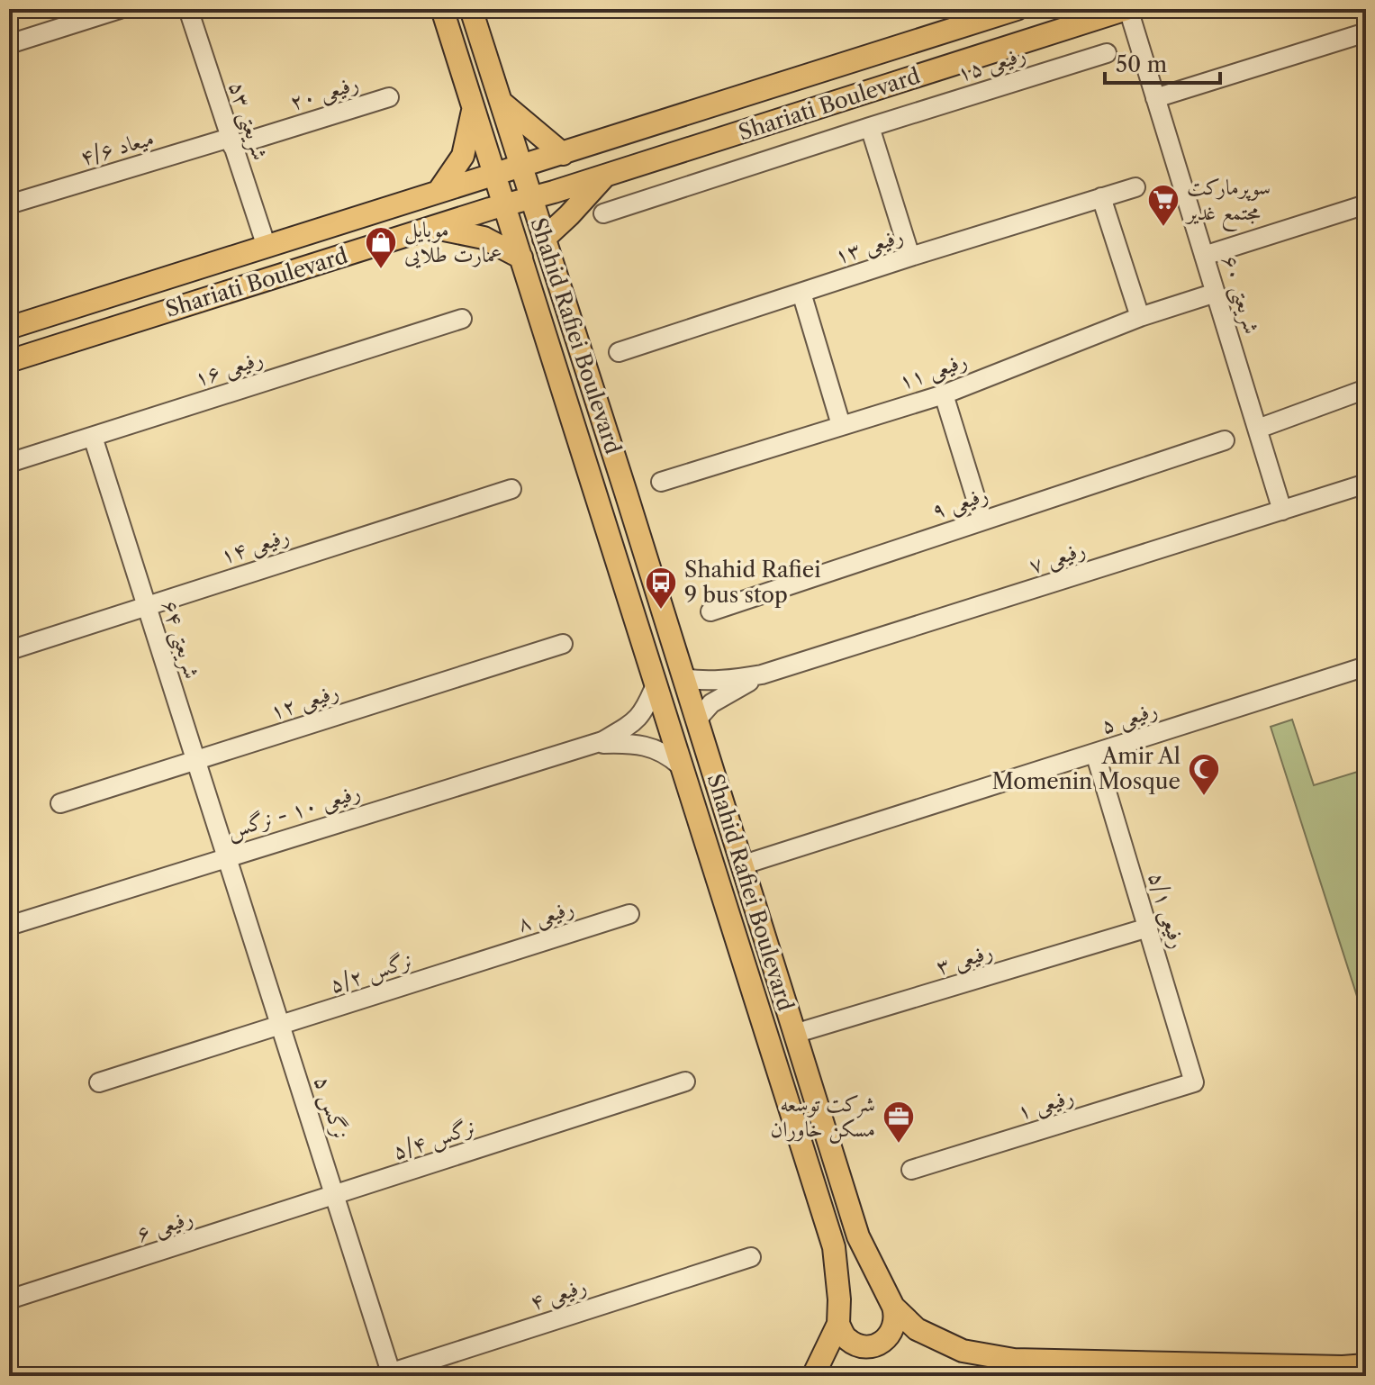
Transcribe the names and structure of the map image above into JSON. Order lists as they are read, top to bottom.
{
  "streets": {
    "main road": ["Shariati Boulevard", "Shahid Rafiei Boulevard"],
    "street": [
      "رفیعی ۱۵",
      "رفیعی ۲۰",
      "شریعتی ۵۳",
      "میعاد ۴/۶",
      "رفیعی ۱۳",
      "شریعتی ۶۰",
      "رفیعی ۱۶",
      "رفیعی ۱۱",
      "رفیعی ۹",
      "رفیعی ۱۴",
      "رفیعی ۷",
      "شریعتی ۶۴",
      "رفیعی ۱۲",
      "رفیعی ۵",
      "رفیعی ۱۰ - نرگس",
      "رفیعی ۵/۱",
      "رفیعی ۸",
      "رفیعی ۳",
      "نرگس ۵/۲",
      "رفیعی ۱",
      "نرگس ۵",
      "نرگس ۵/۴",
      "رفیعی ۶",
      "رفیعی ۴"
    ]
  },
  "crossings": [
    ["رفیعی ۲۰", "شریعتی ۵۳"],
    ["رفیعی ۲۰", "میعاد ۴/۶"],
    ["Shariati Boulevard", "شریعتی ۵۳"],
    ["Shariati Boulevard", "شریعتی ۶۰"],
    ["Shariati Boulevard", "Shahid Rafiei Boulevard"],
    ["شریعتی ۵۳", "میعاد ۴/۶"],
    ["شریعتی ۶۰", "رفیعی ۱۱"],
    ["شریعتی ۶۰", "رفیعی ۷"],
    ["Shahid Rafiei Boulevard", "رفیعی ۵"],
    ["Shahid Rafiei Boulevard", "رفیعی ۳"],
    ["رفیعی ۱۶", "شریعتی ۶۴"],
    ["رفیعی ۱۴", "شریعتی ۶۴"],
    ["شریعتی ۶۴", "رفیعی ۱۲"],
    ["شریعتی ۶۴", "رفیعی ۱۰ - نرگس"],
    ["شریعتی ۶۴", "نرگس ۵"],
    ["رفیعی ۵", "رفیعی ۵/۱"],
    ["رفیعی ۱۰ - نرگس", "نرگس ۵"],
    ["رفیعی ۵/۱", "رفیعی ۳"],
    ["رفیعی ۵/۱", "رفیعی ۱"],
    ["رفیعی ۸", "نرگس ۵/۲"],
    ["نرگس ۵/۲", "نرگس ۵"],
    ["نرگس ۵", "نرگس ۵/۴"],
    ["نرگس ۵", "رفیعی ۶"],
    ["نرگس ۵", "رفیعی ۴"],
    ["نرگس ۵/۴", "رفیعی ۶"]
  ],
  "places": {
    "supermarket": ["سوپرمارکت مجتمع غدیر"],
    "shop": ["موبایل عمارت طلایی"],
    "bus stop": ["Shahid Rafiei 9 bus stop"],
    "mosque": ["Amir Al Momenin Mosque"],
    "office": ["شرکت توسعه مسکن خاوران"]
  },
  "scale_bar": "50 m"
}
